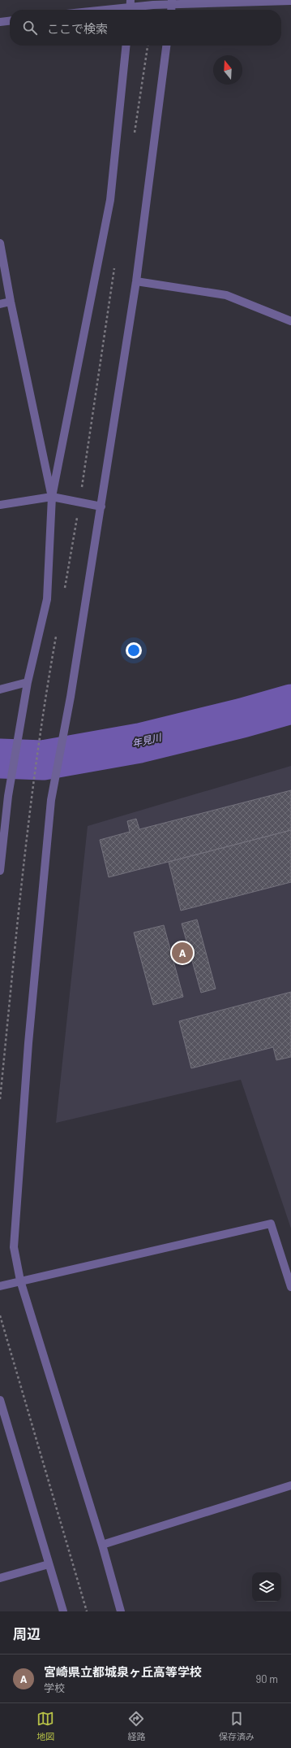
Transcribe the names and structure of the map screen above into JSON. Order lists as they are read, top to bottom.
{
  "water": ["年見川"],
  "north": "top",
  "page": {
    "search": "ここで検索",
    "pins": "A",
    "heading": "周辺",
    "list": [
      {
        "mark": "A",
        "name": "宮崎県立都城泉ヶ丘高等学校",
        "note": "学校",
        "value": "90 m"
      }
    ],
    "nav": ["地図", "経路", "保存済み"]
  }
}
